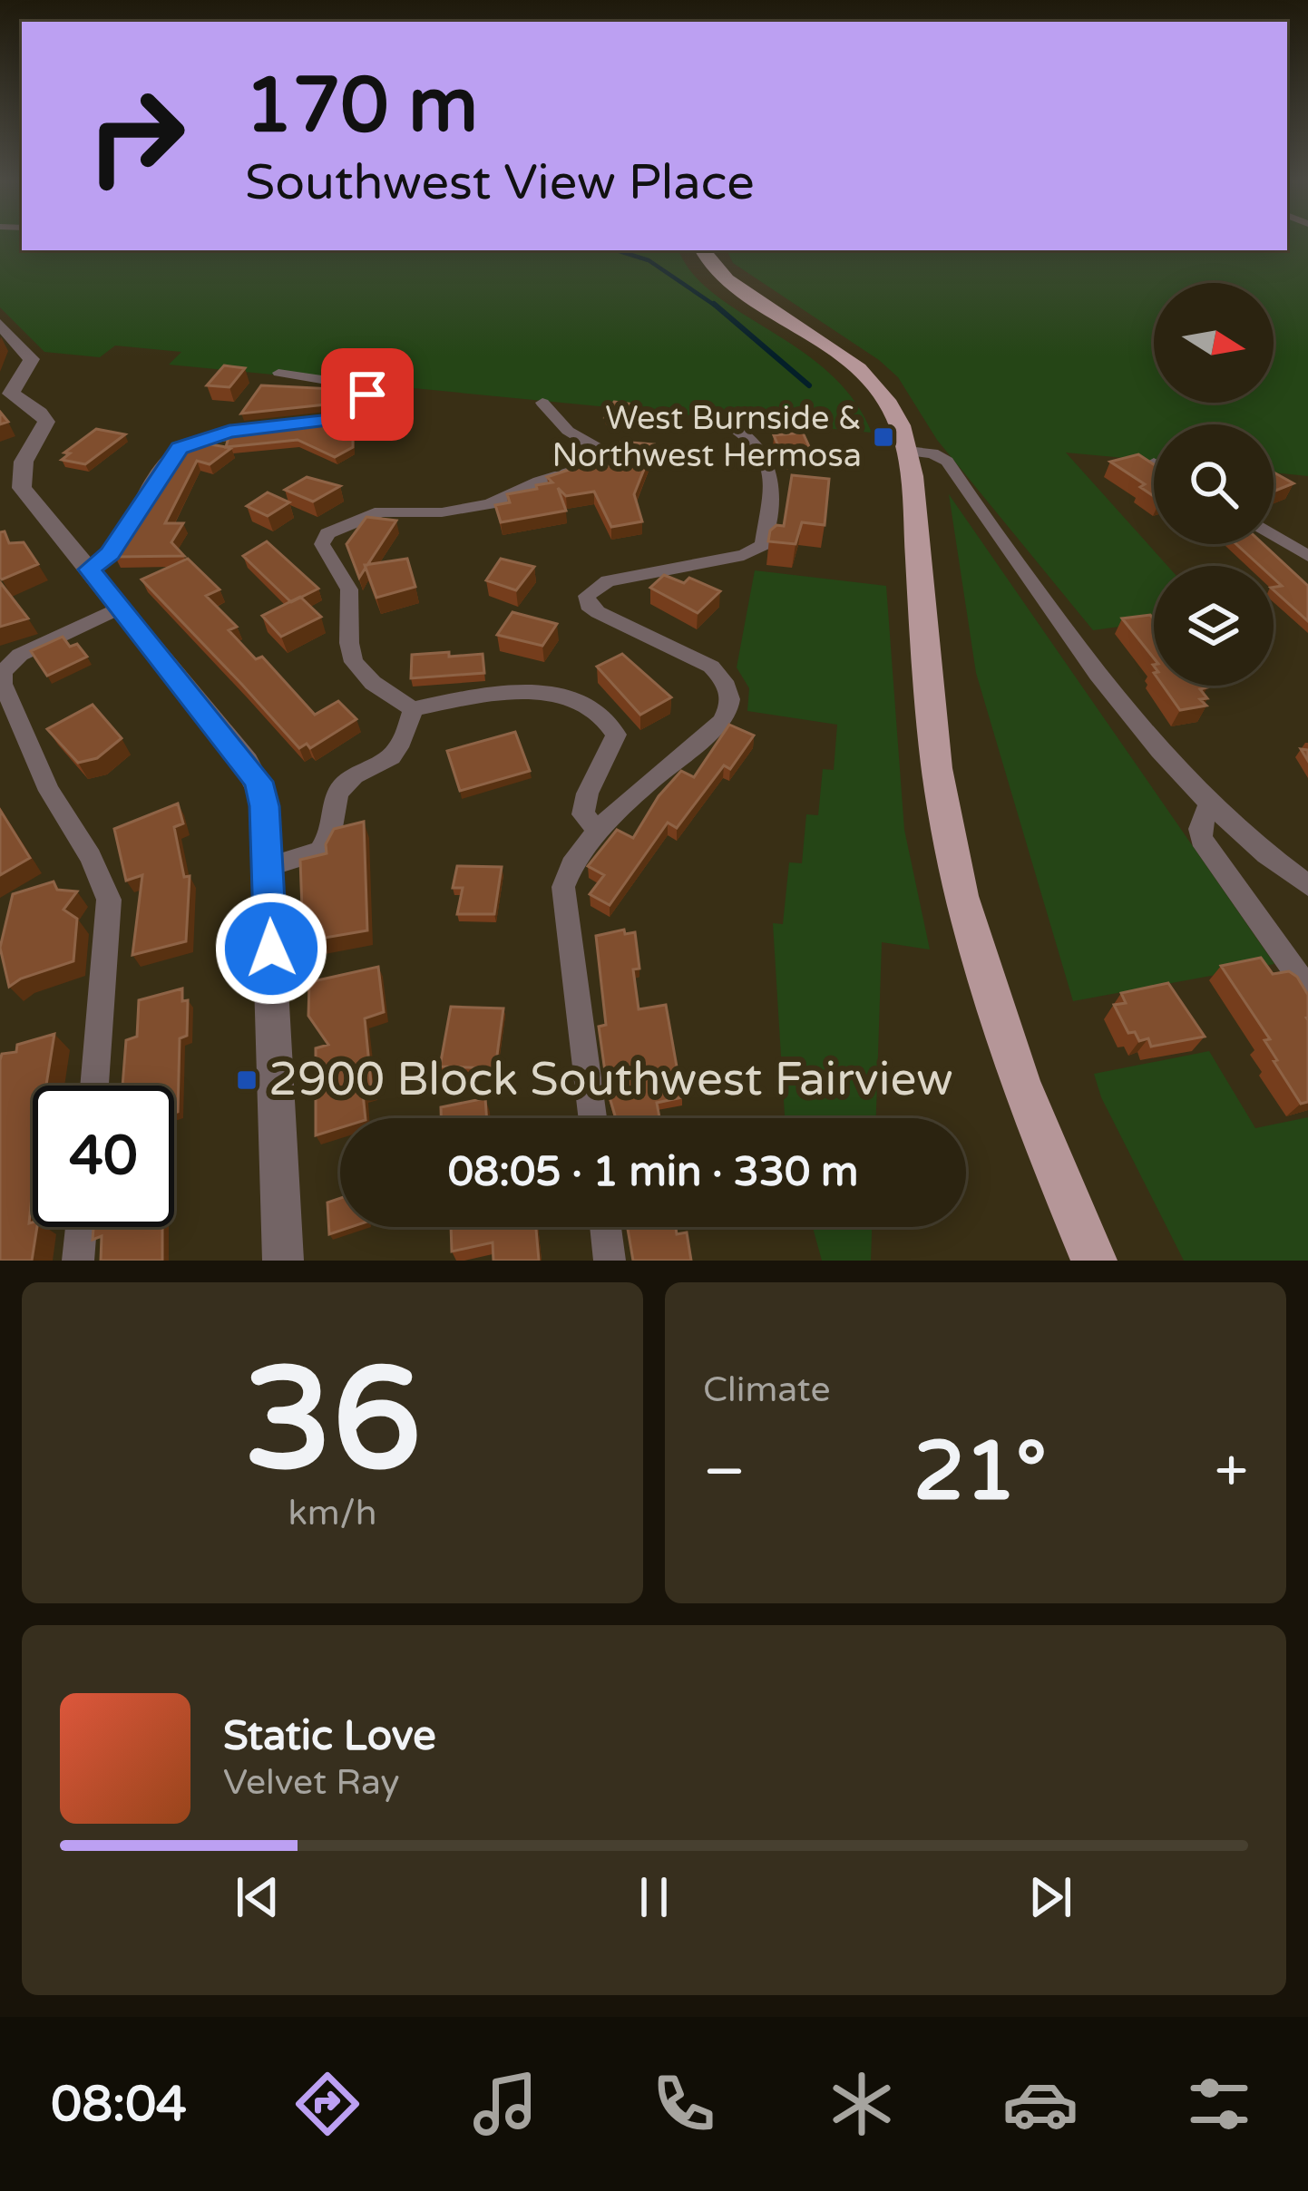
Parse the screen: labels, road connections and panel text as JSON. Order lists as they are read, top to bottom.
{
  "places": {
    "transit": ["West Burnside & Northwest Hermosa", "2900 Block Southwest Fairview"]
  },
  "north": "right",
  "page": {
    "turn": ["170 m", "Southwest View Place"],
    "limit": "40",
    "trip": "08:05 · 1 min · 330 m",
    "tile": [
      ["36", "km/h"],
      "Climate"
    ],
    "heat": ["−", "21°", "+"],
    "song": ["Static Love", "Velvet Ray"],
    "tabs": "08:04"
  }
}
